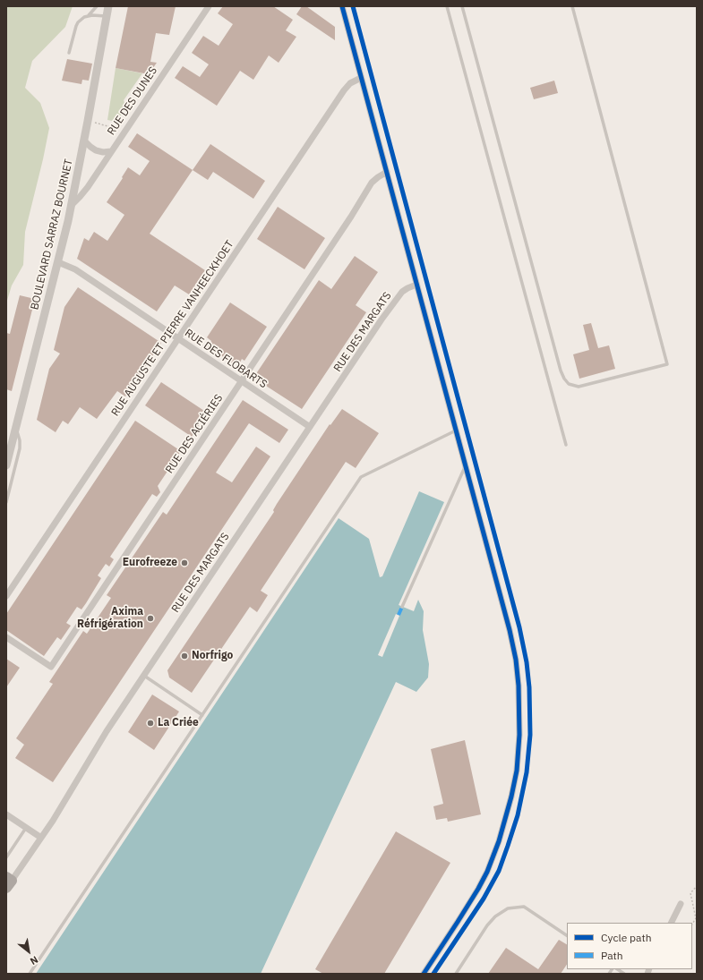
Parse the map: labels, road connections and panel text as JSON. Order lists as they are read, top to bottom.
{
  "streets": {
    "street": [
      "RUE DES DUNES",
      "BOULEVARD SARRAZ BOURNET",
      "RUE AUGUSTE ET PIERRE VANHEECKHOET",
      "RUE DES MARGATS",
      "RUE DES FLOBARTS",
      "RUE DES ACIÉRIES"
    ]
  },
  "crossings": [
    ["RUE DES DUNES", "BOULEVARD SARRAZ BOURNET"],
    ["BOULEVARD SARRAZ BOURNET", "RUE DES FLOBARTS"],
    ["RUE AUGUSTE ET PIERRE VANHEECKHOET", "RUE DES FLOBARTS"],
    ["RUE DES MARGATS", "RUE DES FLOBARTS"],
    ["RUE DES FLOBARTS", "RUE DES ACIÉRIES"]
  ],
  "places": [
    "Eurofreeze",
    "Axima Réfrigération",
    "Norfrigo",
    "La Criée"
  ],
  "legend": ["Cycle path", "Path"],
  "north": "bottom right"
}
